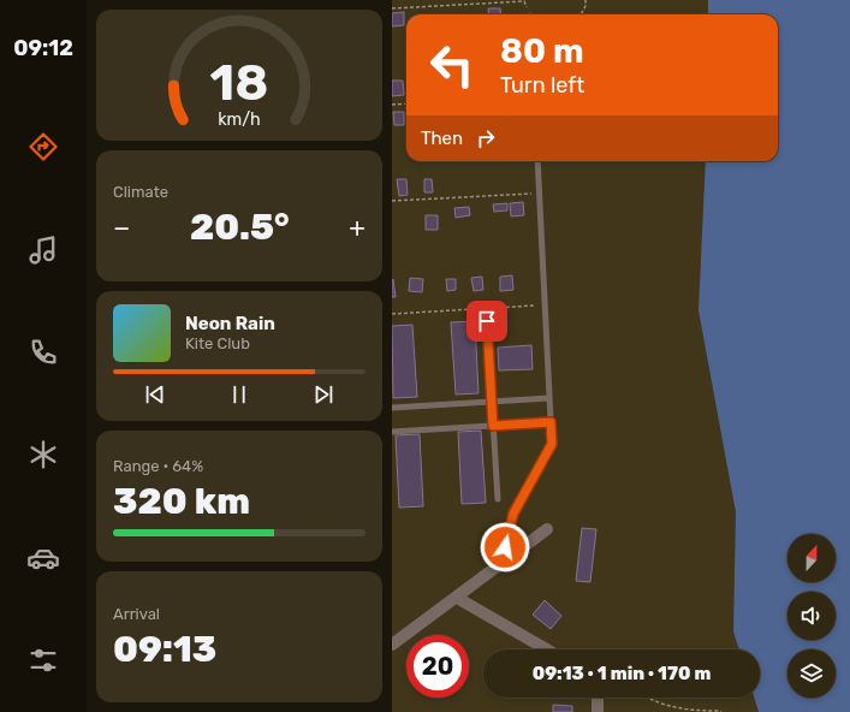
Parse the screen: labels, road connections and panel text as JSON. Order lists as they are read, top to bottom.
{
  "north": "top",
  "page": {
    "tabs": "09:12",
    "turn": ["80 m", "Turn left"],
    "then": "Then",
    "tile": [
      "Climate",
      ["Range · 64%", "320 km"],
      ["Arrival", "09:13"]
    ],
    "heat": ["−", "20.5°", "+"],
    "song": ["Neon Rain", "Kite Club"],
    "limit": "20",
    "trip": "09:13 · 1 min · 170 m",
    "gauge": ["18", "km/h"]
  }
}
